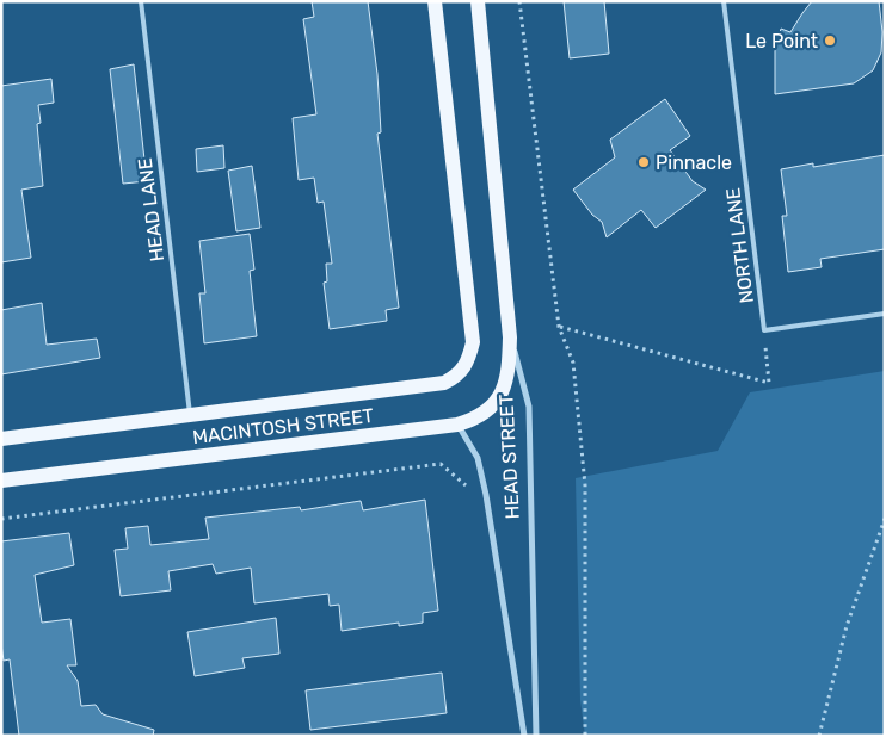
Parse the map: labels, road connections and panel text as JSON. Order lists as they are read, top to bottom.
{
  "streets": {
    "main road": ["MACINTOSH STREET", "HEAD STREET"],
    "lane": ["HEAD LANE", "NORTH LANE"]
  },
  "crossings": [
    ["HEAD LANE", "MACINTOSH STREET"],
    ["MACINTOSH STREET", "HEAD STREET"]
  ],
  "places": ["Le Point", "Pinnacle"]
}
